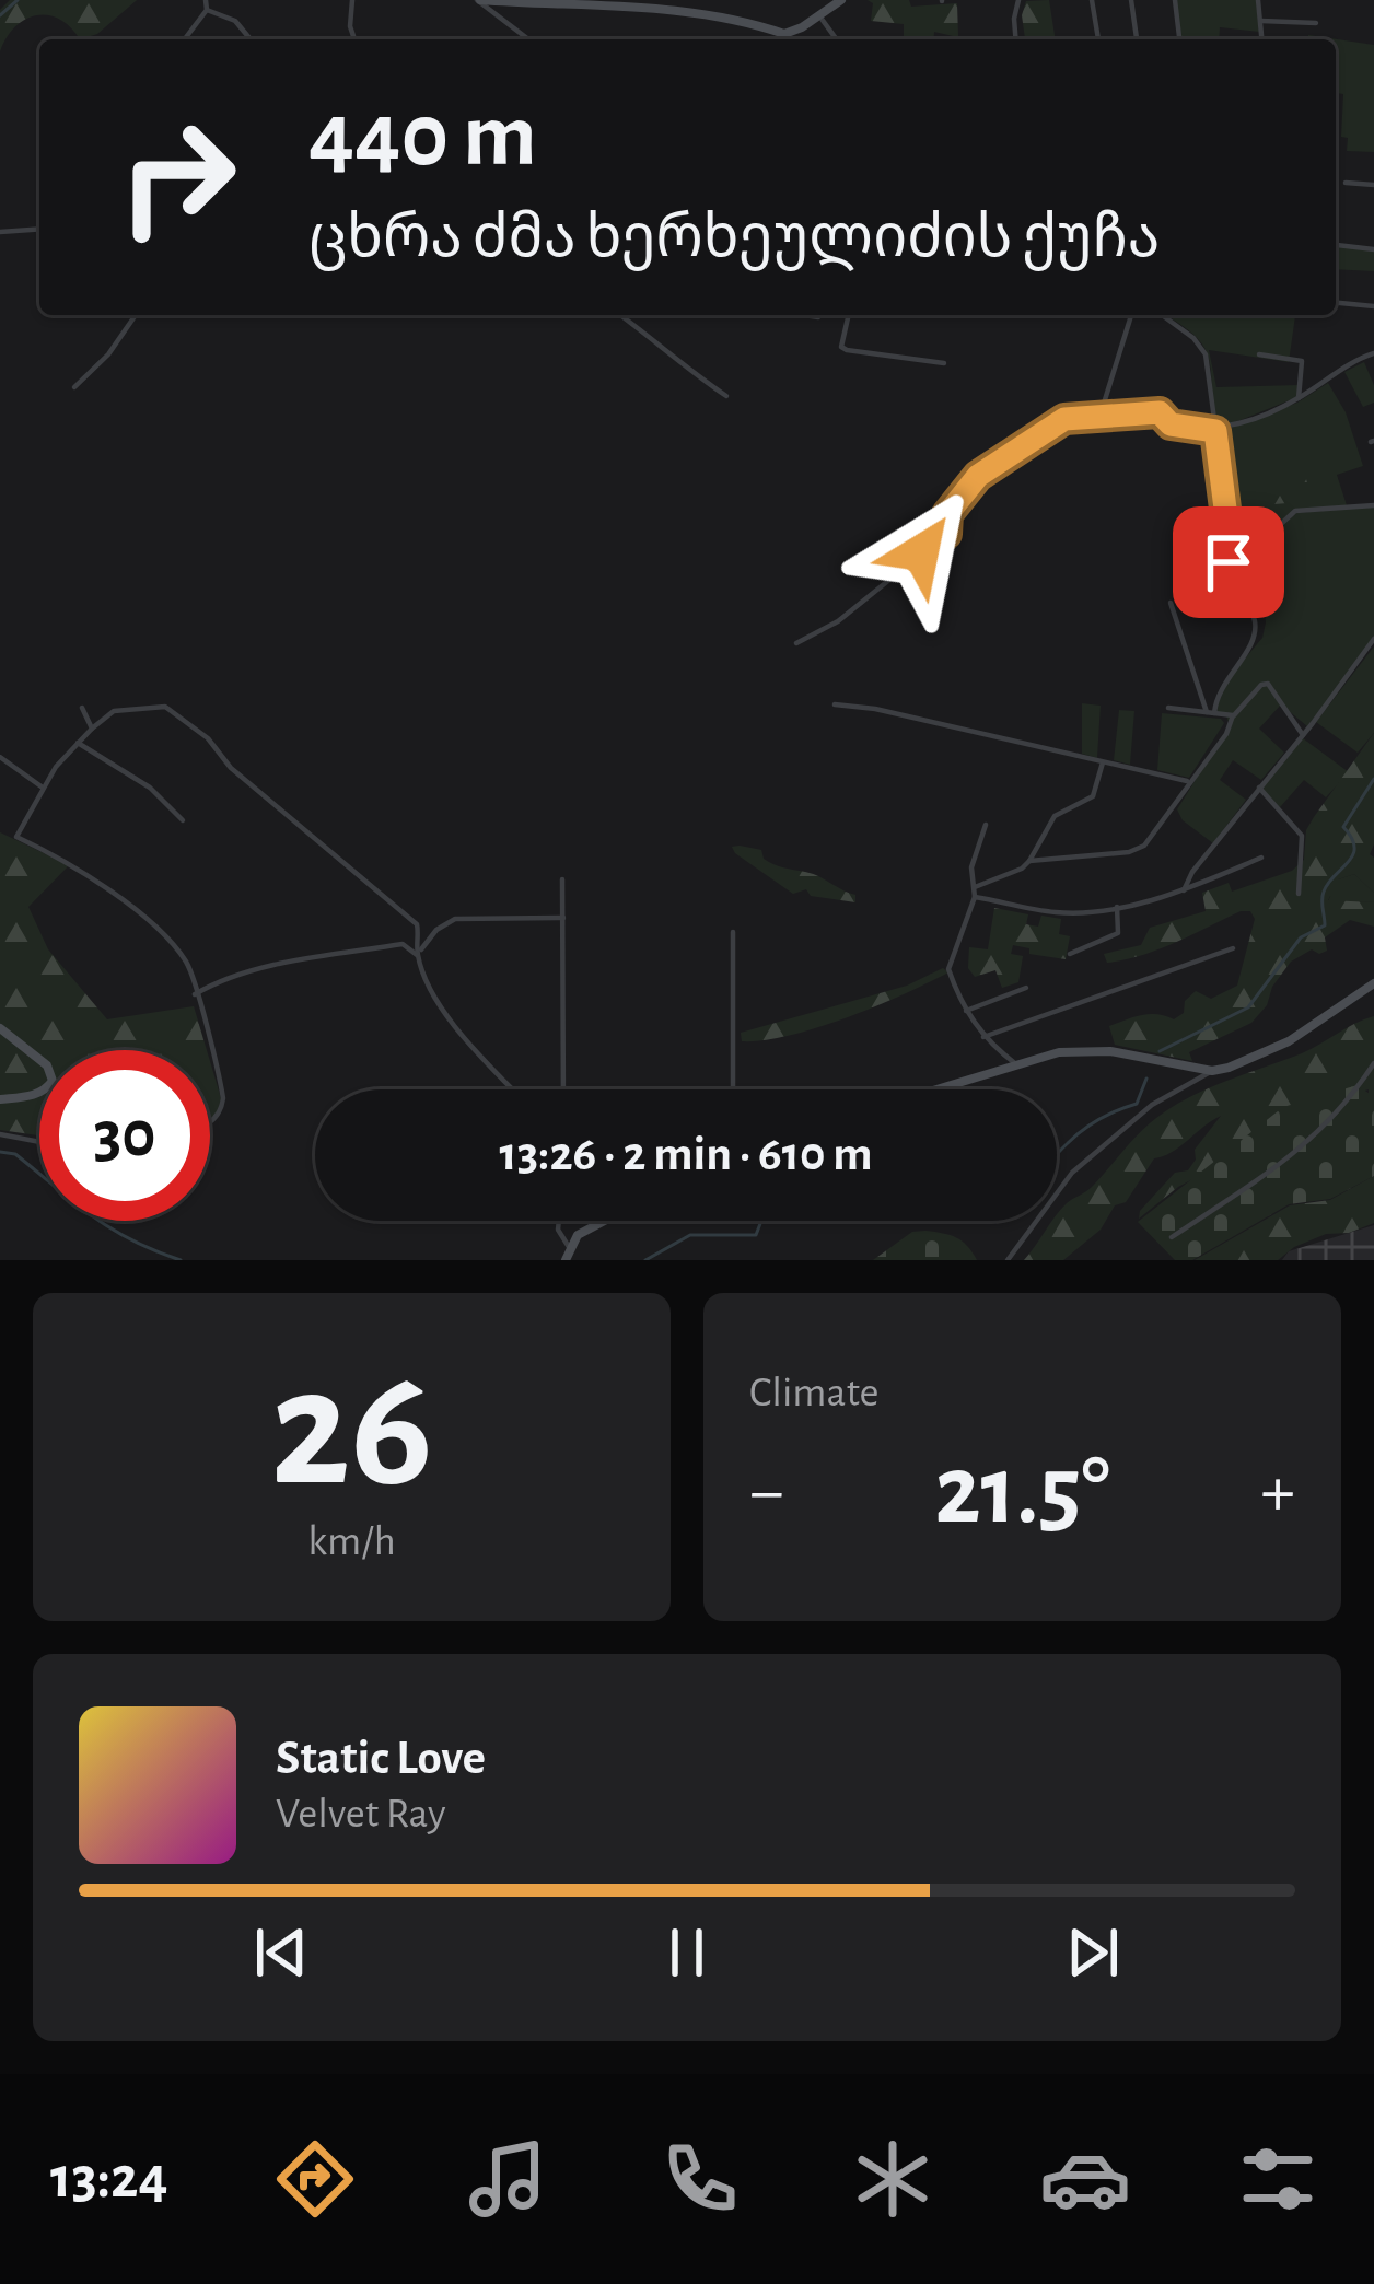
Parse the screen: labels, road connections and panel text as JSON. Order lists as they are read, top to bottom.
{
  "page": {
    "turn": ["440 m", "ცხრა ძმა ხერხეულიძის ქუჩა"],
    "limit": "30",
    "trip": "13:26 · 2 min · 610 m",
    "tile": [
      ["26", "km/h"],
      "Climate"
    ],
    "heat": ["−", "21.5°", "+"],
    "song": ["Static Love", "Velvet Ray"],
    "tabs": "13:24"
  }
}
